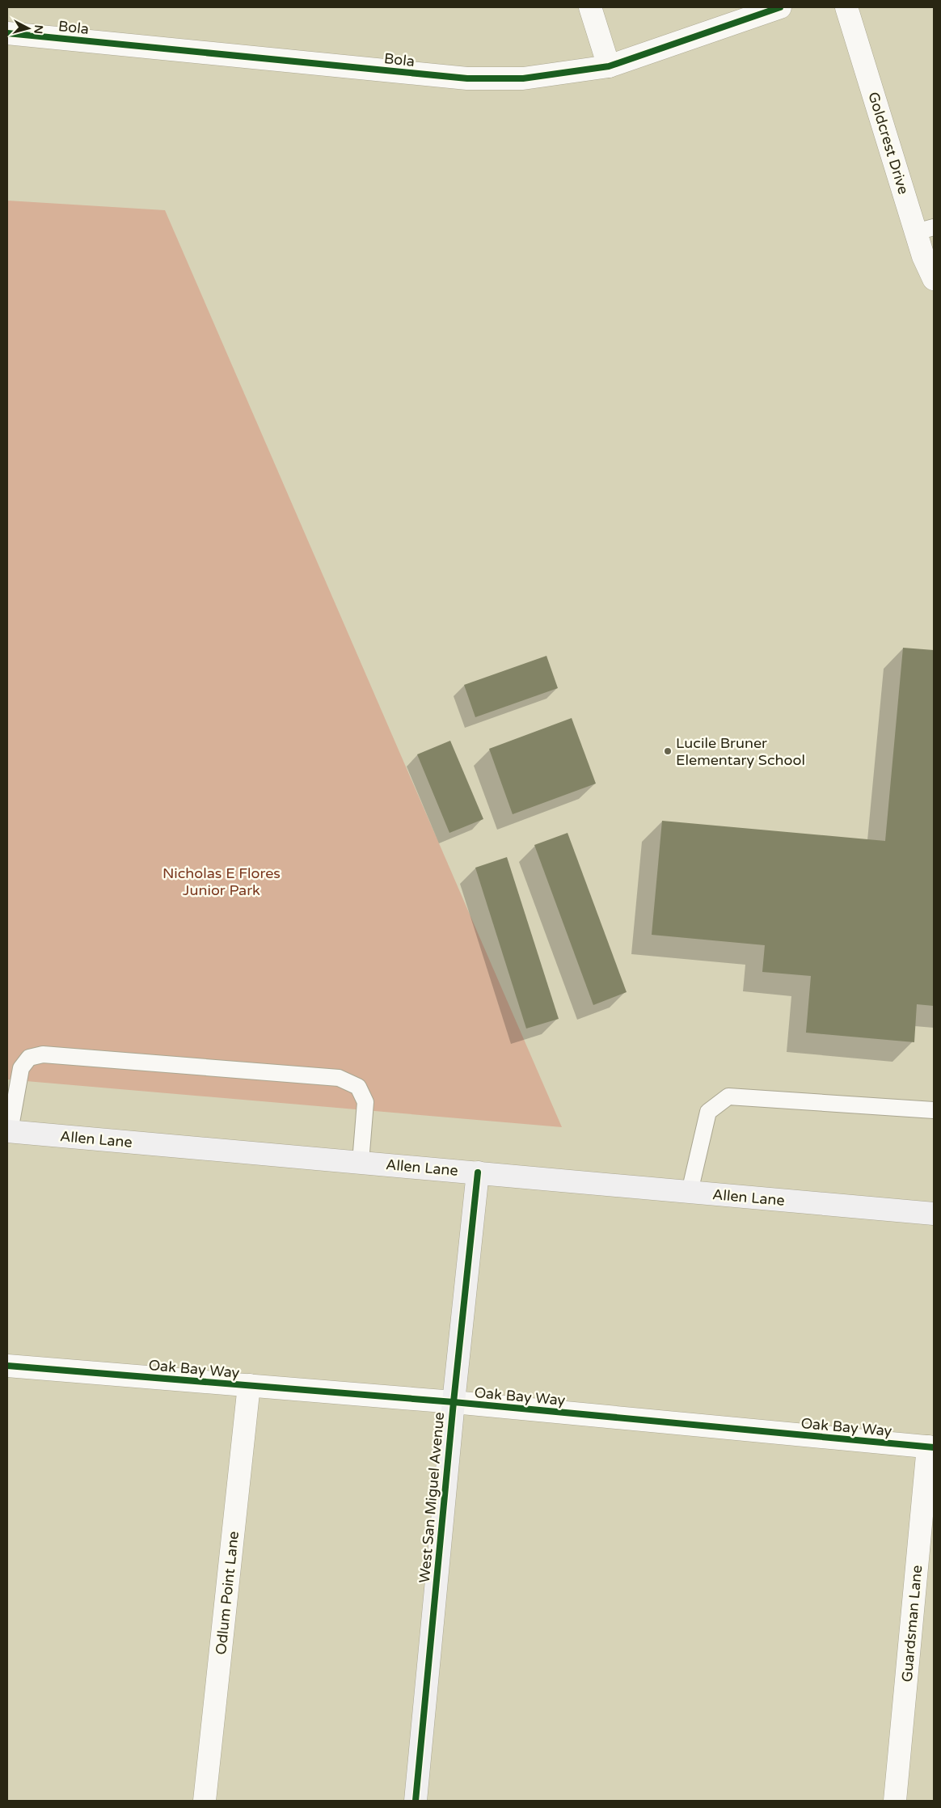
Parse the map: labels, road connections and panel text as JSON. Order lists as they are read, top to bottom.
{
  "streets": {
    "main road": ["Allen Lane", "West San Miguel Avenue"],
    "street": [
      "Bola",
      "Goldcrest Drive",
      "Oak Bay Way",
      "Odlum Point Lane",
      "Guardsman Lane"
    ]
  },
  "crossings": [
    ["Allen Lane", "West San Miguel Avenue"],
    ["Oak Bay Way", "West San Miguel Avenue"],
    ["Oak Bay Way", "Odlum Point Lane"],
    ["Oak Bay Way", "Guardsman Lane"]
  ],
  "parks": ["Nicholas E Flores Junior Park"],
  "places": ["Lucile Bruner Elementary School"],
  "north": "right"
}
